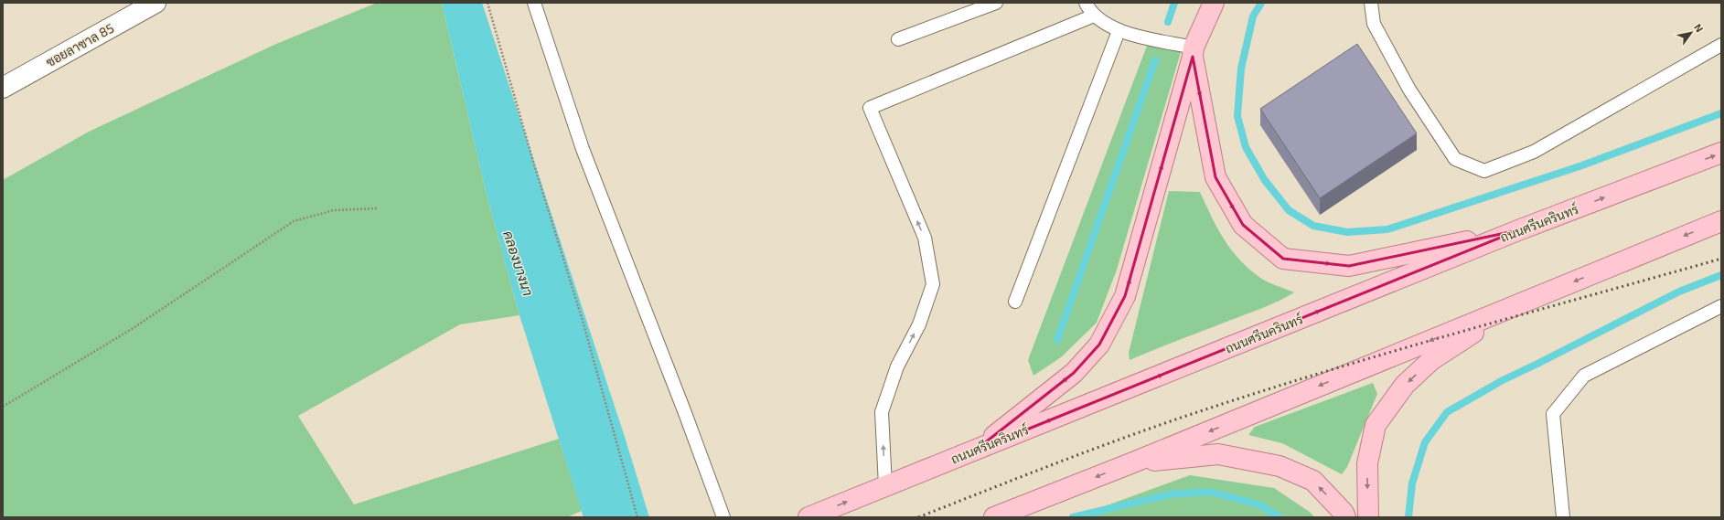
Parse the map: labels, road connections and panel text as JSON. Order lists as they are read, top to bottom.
{
  "streets": {
    "main road": ["ถนนศรีนครินทร์"],
    "street": ["ซอยลาซาล 85"]
  },
  "water": ["คลองบางนา"],
  "north": "top right"
}
